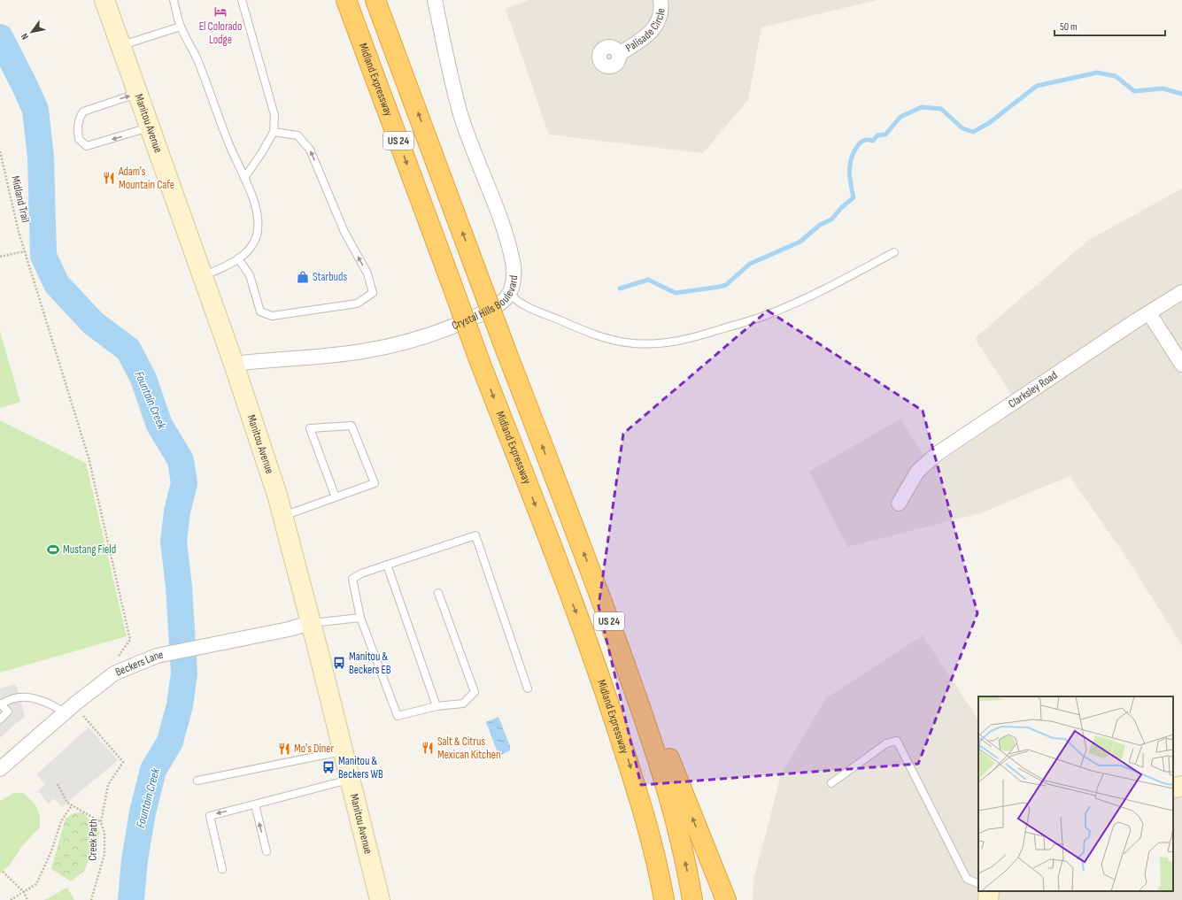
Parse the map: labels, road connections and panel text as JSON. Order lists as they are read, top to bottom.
{
  "streets": {
    "highway": ["Midland Expressway", "US 24"],
    "main road": ["Manitou Avenue"],
    "street": [
      "Palisade Circle",
      "Crystal Hills Boulevard",
      "Clarksley Road",
      "Beckers Lane"
    ],
    "path": ["Midland Trail", "Creek Path"]
  },
  "crossings": [
    ["Manitou Avenue", "Crystal Hills Boulevard"],
    ["Manitou Avenue", "Beckers Lane"]
  ],
  "water": ["Fountain Creek"],
  "places": {
    "hotel": ["El Colorado Lodge"],
    "restaurant": ["Adam's Mountain Cafe", "Salt & Citrus Mexican Kitchen", "Mo's Diner"],
    "shop": ["Starbuds"],
    "sports": ["Mustang Field"],
    "bus stop": ["Manitou & Beckers EB", "Manitou & Beckers WB"]
  },
  "scale_bar": "50 m",
  "north": "bottom left"
}
